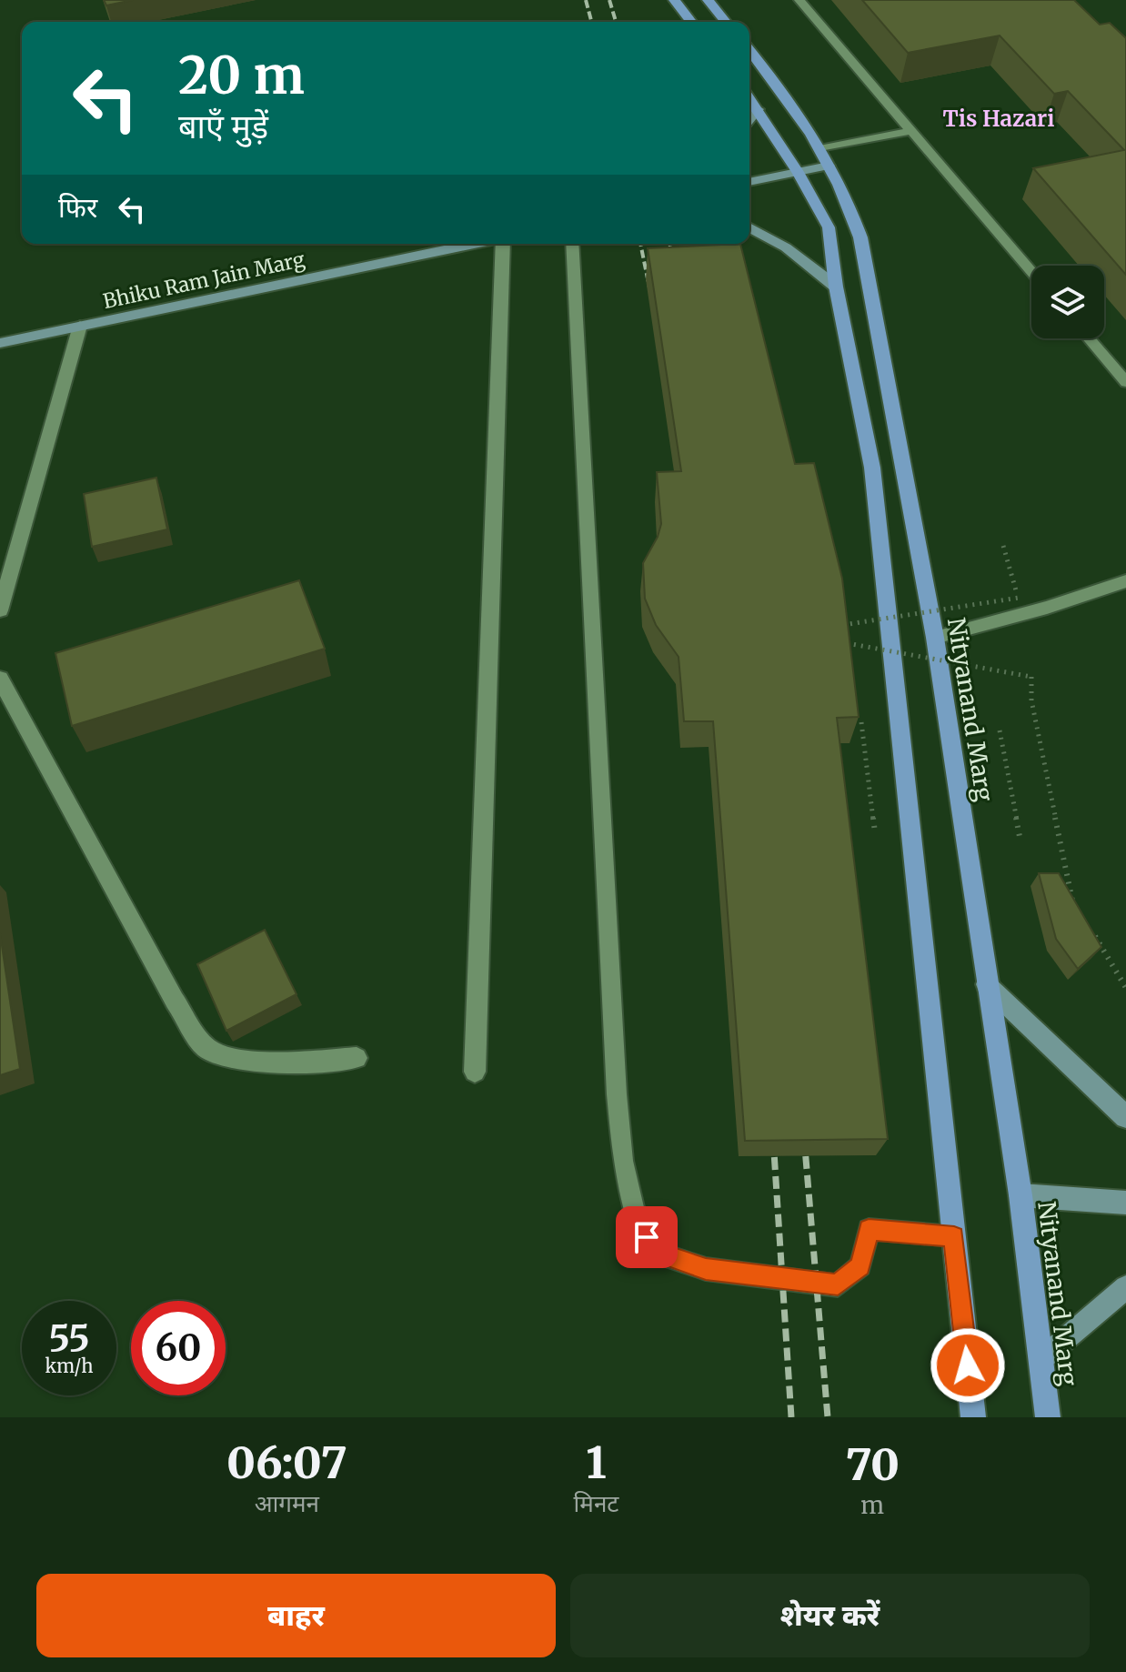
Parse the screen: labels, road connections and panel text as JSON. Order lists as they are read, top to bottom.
{
  "streets": {
    "main road": ["Nityanand Marg"],
    "street": ["Bhiku Ram Jain Marg"]
  },
  "districts": ["Tis Hazari"],
  "page": {
    "turn": ["20 m", "बाएँ मुड़ें"],
    "then": "फिर",
    "speed": "55 km/h",
    "limit": "60",
    "eta": [
      "06:07",
      "आगमन",
      "1",
      "मिनट",
      "70",
      "m"
    ],
    "buttons": ["बाहर", "शेयर करें"]
  }
}
